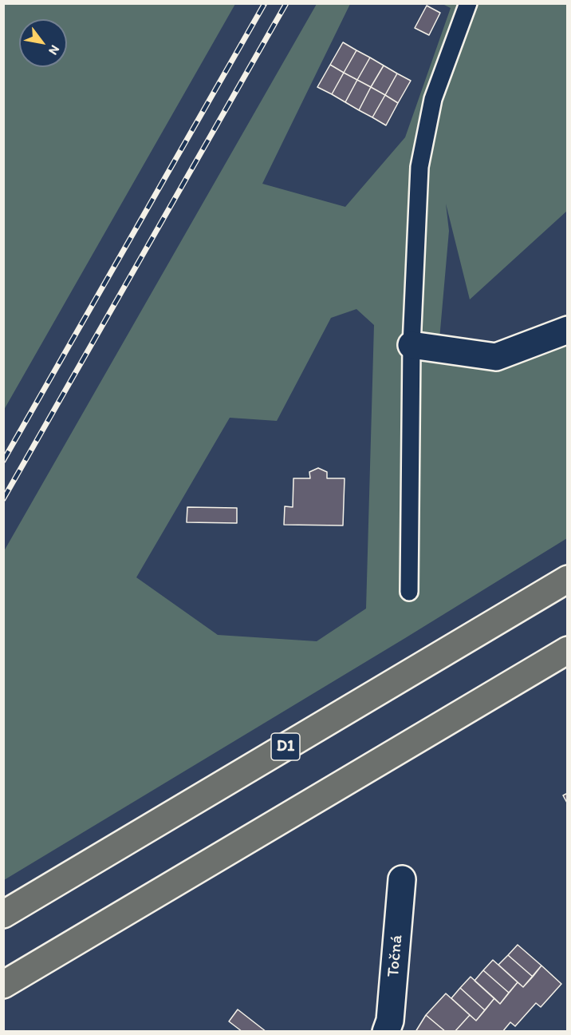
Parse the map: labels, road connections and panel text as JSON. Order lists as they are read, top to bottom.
{
  "streets": {
    "highway": ["D1"],
    "street": ["Točná"]
  },
  "north": "bottom right"
}
